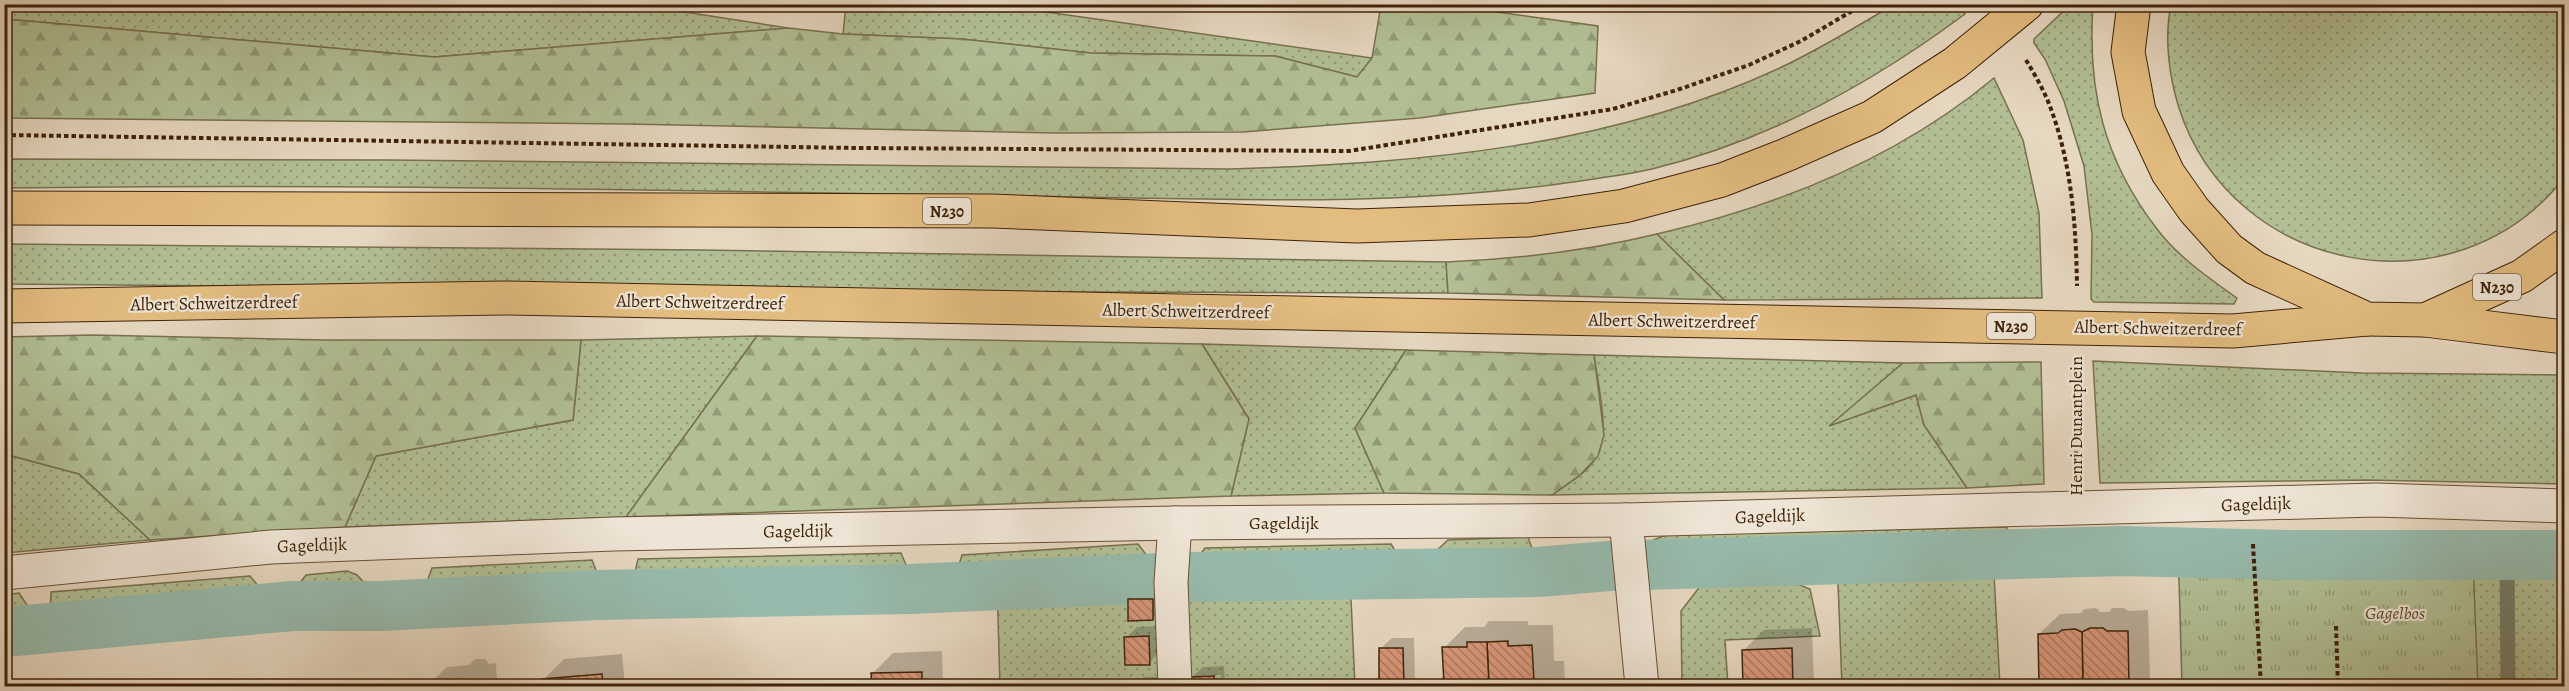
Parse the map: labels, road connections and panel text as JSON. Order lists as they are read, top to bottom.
{
  "streets": {
    "highway": ["N230", "Albert Schweitzerdreef"],
    "street": ["Gageldijk"],
    "path": ["Henri Dunantplein"]
  },
  "crossings": [
    ["N230", "Albert Schweitzerdreef"],
    ["N230", "Henri Dunantplein"],
    ["Albert Schweitzerdreef", "Henri Dunantplein"],
    ["Henri Dunantplein", "Gageldijk"]
  ],
  "parks": ["Gagelbos"]
}
